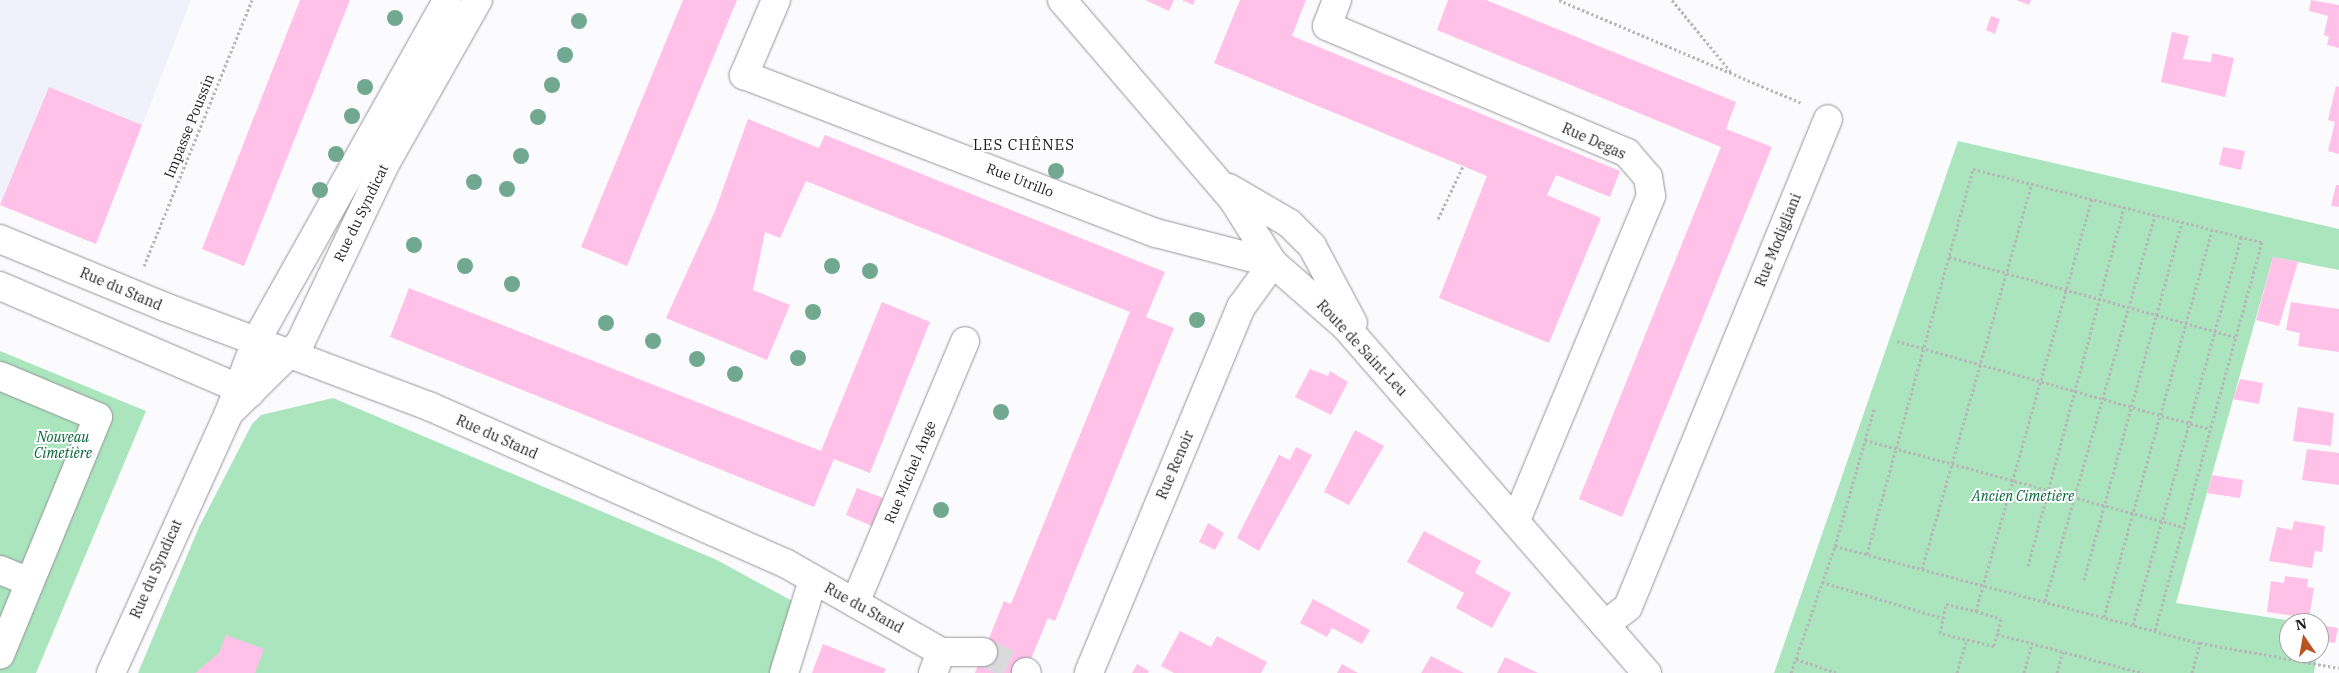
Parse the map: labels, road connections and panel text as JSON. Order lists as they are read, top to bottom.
{
  "streets": {
    "street": [
      "Rue Degas",
      "Rue Utrillo",
      "Rue du Syndicat",
      "Rue Modigliani",
      "Rue du Stand",
      "Route de Saint-Leu",
      "Rue Renoir",
      "Rue Michel Ange"
    ],
    "path": ["Impasse Poussin"]
  },
  "crossings": [
    ["Rue Degas", "Route de Saint-Leu"],
    ["Rue Utrillo", "Route de Saint-Leu"],
    ["Rue Utrillo", "Rue Renoir"],
    ["Rue du Syndicat", "Rue du Stand"],
    ["Rue Modigliani", "Route de Saint-Leu"],
    ["Rue du Stand", "Rue Michel Ange"],
    ["Route de Saint-Leu", "Rue Renoir"]
  ],
  "districts": ["LES CHÊNES"],
  "parks": ["Nouveau Cimetière", "Ancien Cimetière"],
  "north": "top"
}
